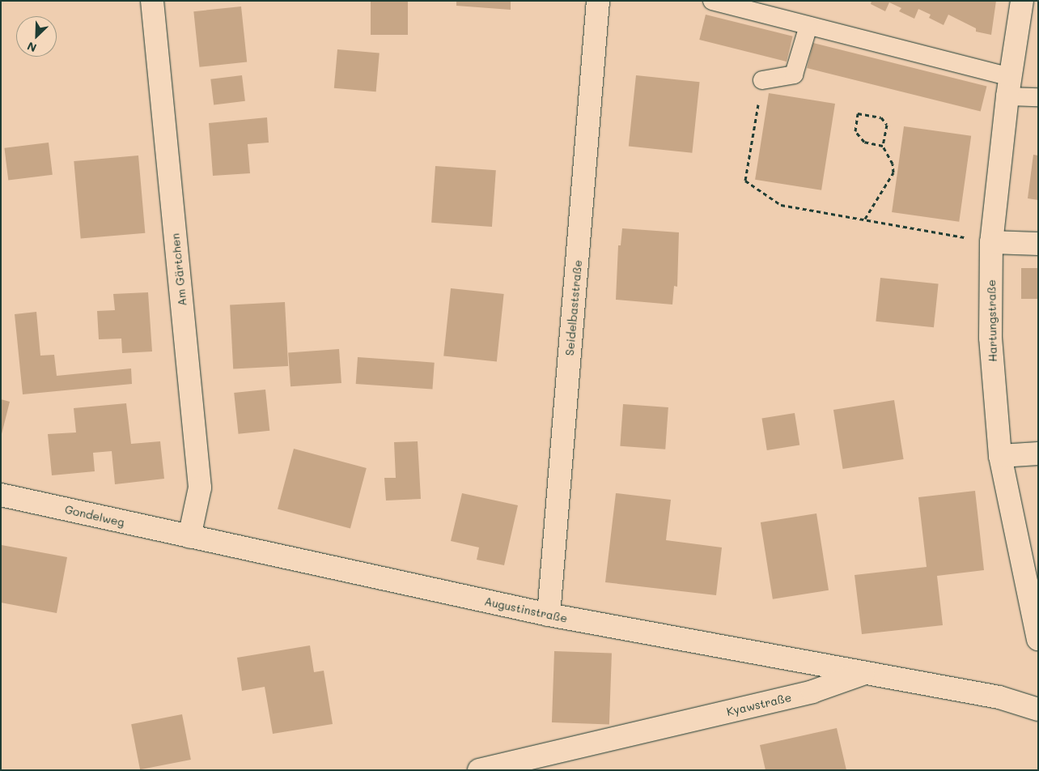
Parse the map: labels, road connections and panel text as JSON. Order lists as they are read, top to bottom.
{
  "streets": {
    "street": [
      "Am Gärtchen",
      "Seidelbaststraße",
      "Hartungstraße",
      "Gondelweg",
      "Augustinstraße",
      "Kyawstraße"
    ]
  },
  "crossings": [
    ["Am Gärtchen", "Gondelweg"],
    ["Am Gärtchen", "Augustinstraße"],
    ["Seidelbaststraße", "Augustinstraße"],
    ["Gondelweg", "Augustinstraße"],
    ["Augustinstraße", "Kyawstraße"]
  ],
  "north": "bottom left"
}
